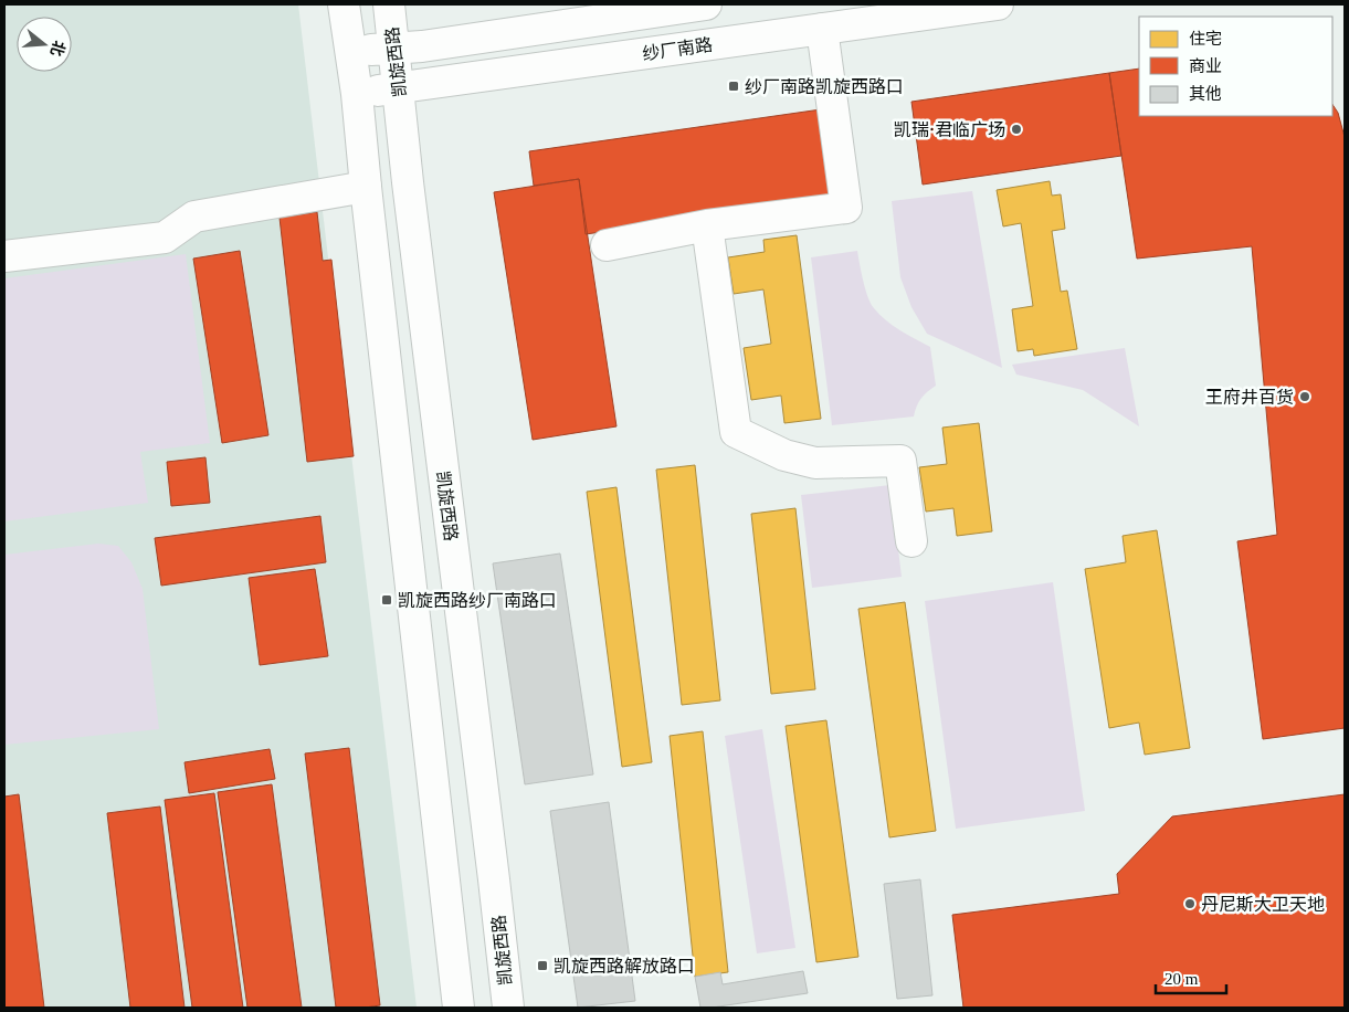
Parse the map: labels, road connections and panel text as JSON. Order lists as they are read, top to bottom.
{
  "streets": {
    "main road": ["纱厂南路", "凯旋西路"]
  },
  "crossings": [
    ["纱厂南路", "凯旋西路"]
  ],
  "places": {
    "transit": ["纱厂南路凯旋西路口", "凯旋西路纱厂南路口", "凯旋西路解放路口"],
    "other": ["凯瑞·君临广场", "王府井百货", "丹尼斯大卫天地"]
  },
  "legend": ["住宅", "商业", "其他"],
  "scale_bar": "20 m",
  "north": "right"
}
